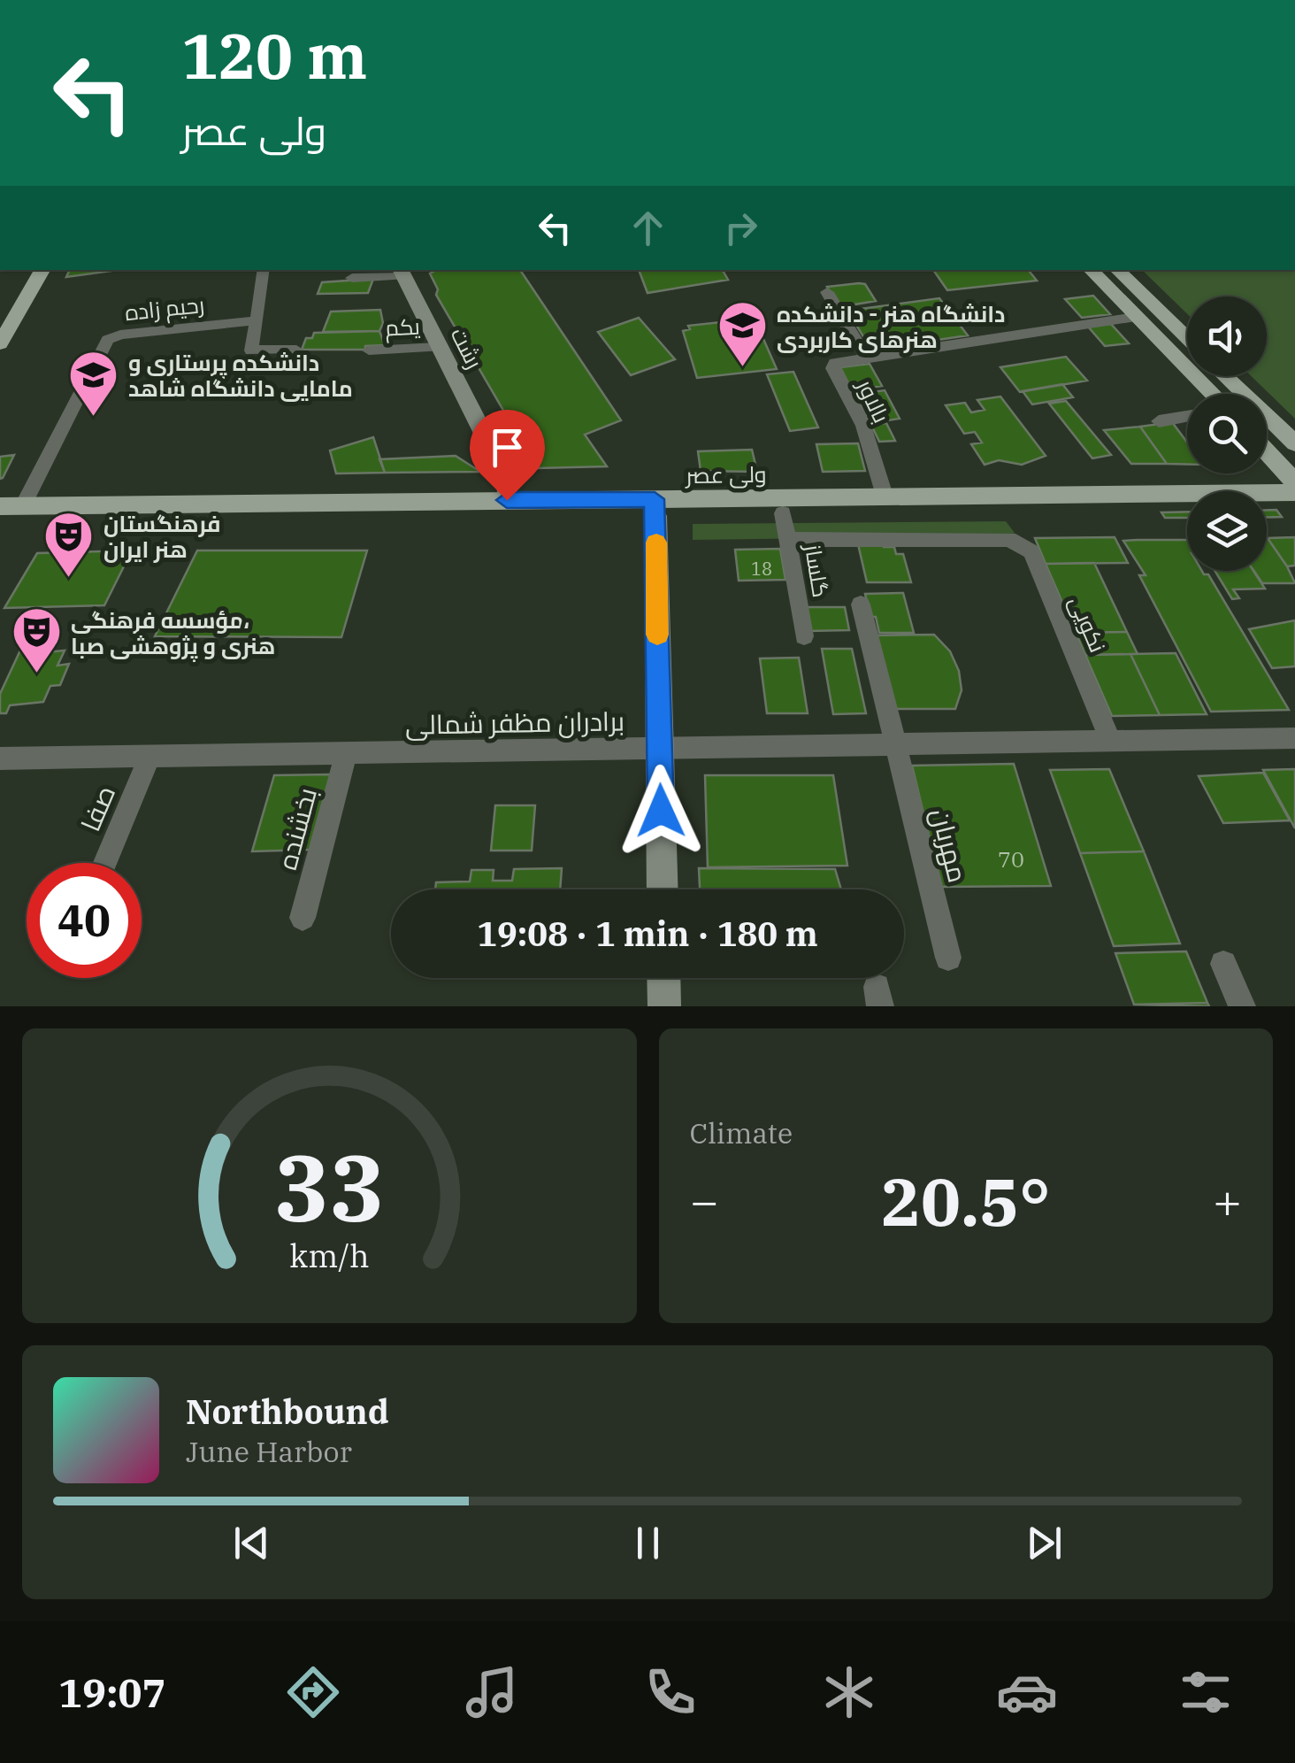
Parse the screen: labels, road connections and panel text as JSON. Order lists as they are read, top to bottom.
{
  "streets": {
    "main road": ["ولی عصر"],
    "street": [
      "رحیم زاده",
      "یکم",
      "رشت",
      "بالاور",
      "گلساز",
      "نکویی",
      "برادران مظفر شمالی",
      "صفا",
      "بخشنده",
      "مهربان"
    ]
  },
  "crossings": [
    ["رحیم زاده", "ولی عصر"],
    ["یکم", "رشت"],
    ["رشت", "ولی عصر"],
    ["بالاور", "ولی عصر"],
    ["گلساز", "نکویی"],
    ["نکویی", "برادران مظفر شمالی"],
    ["برادران مظفر شمالی", "صفا"],
    ["برادران مظفر شمالی", "بخشنده"],
    ["برادران مظفر شمالی", "مهربان"]
  ],
  "places": {
    "school or university": ["دانشگاه هنر - دانشکده هنرهای کاربردی", "دانشکده پرستاری و مامایی دانشگاه شاهد"],
    "theatre": ["فرهنگستان هنر ایران", "مؤسسه فرهنگی، هنری و پژوهشی صبا"]
  },
  "house_numbers": ["18", "70"],
  "page": {
    "turn": ["120 m", "ولی عصر"],
    "limit": "40",
    "trip": "19:08 · 1 min · 180 m",
    "tile": "Climate",
    "heat": ["−", "20.5°", "+"],
    "song": ["Northbound", "June Harbor"],
    "tabs": "19:07",
    "gauge": ["33", "km/h"]
  }
}
